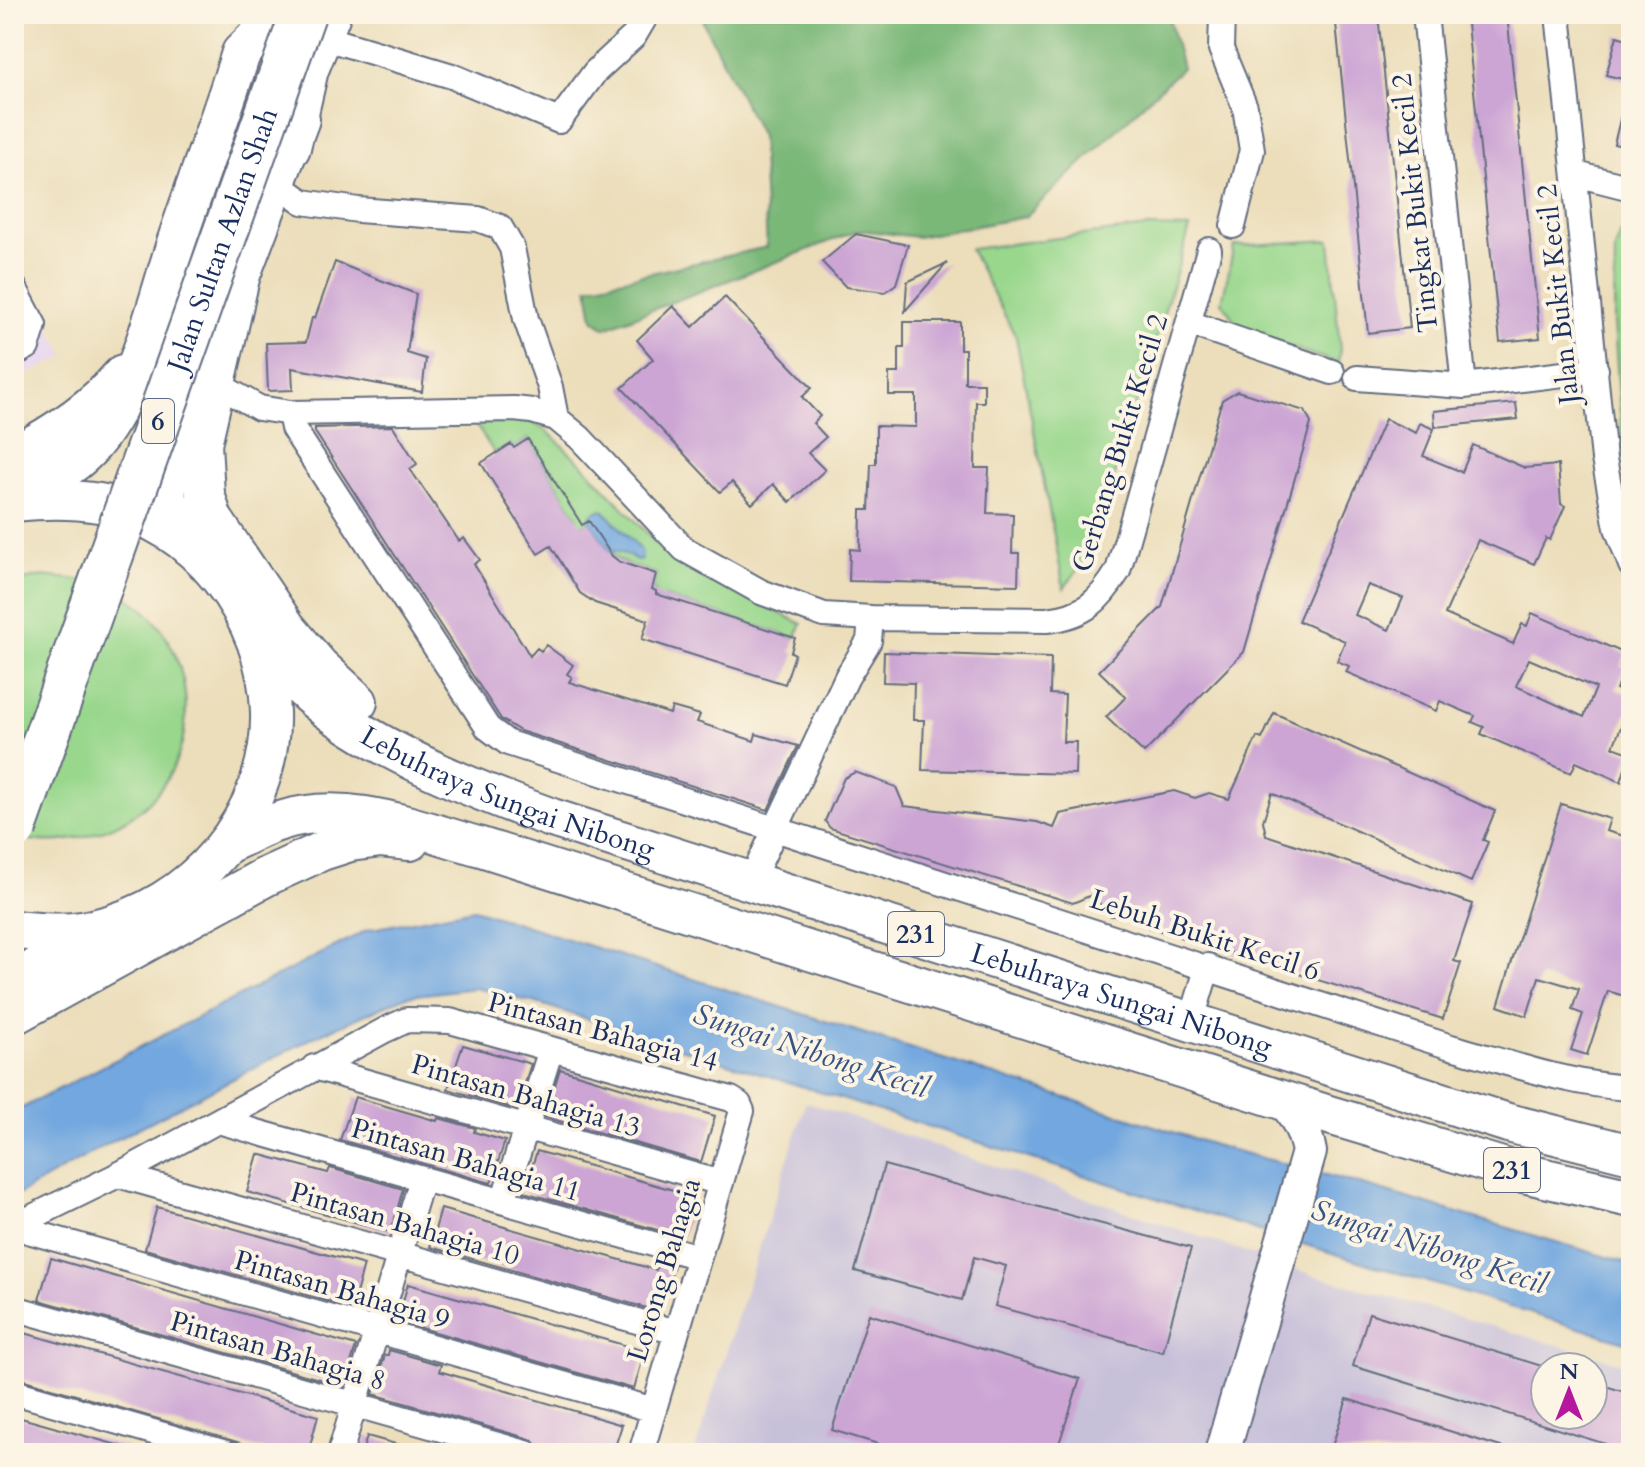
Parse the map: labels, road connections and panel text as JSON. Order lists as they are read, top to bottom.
{
  "streets": {
    "highway": ["Jalan Sultan Azlan Shah", "6"],
    "main road": ["Lebuhraya Sungai Nibong", "231"],
    "street": [
      "Tingkat Bukit Kecil 2",
      "Jalan Bukit Kecil 2",
      "Gerbang Bukit Kecil 2",
      "Lebuh Bukit Kecil 6",
      "Pintasan Bahagia 14",
      "Pintasan Bahagia 13",
      "Pintasan Bahagia 11",
      "Pintasan Bahagia 10",
      "Lorong Bahagia",
      "Pintasan Bahagia 9",
      "Pintasan Bahagia 8"
    ]
  },
  "crossings": [
    ["Jalan Sultan Azlan Shah", "6"],
    ["6", "Lebuhraya Sungai Nibong"],
    ["Gerbang Bukit Kecil 2", "Lebuh Bukit Kecil 6"],
    ["Pintasan Bahagia 14", "Pintasan Bahagia 13"],
    ["Pintasan Bahagia 14", "Pintasan Bahagia 11"],
    ["Pintasan Bahagia 14", "Pintasan Bahagia 10"],
    ["Pintasan Bahagia 14", "Lorong Bahagia"],
    ["Pintasan Bahagia 14", "Pintasan Bahagia 9"],
    ["Pintasan Bahagia 13", "Lorong Bahagia"],
    ["Pintasan Bahagia 11", "Lorong Bahagia"],
    ["Pintasan Bahagia 10", "Lorong Bahagia"],
    ["Lorong Bahagia", "Pintasan Bahagia 9"]
  ],
  "water": ["Sungai Nibong Kecil"],
  "north": "top"
}
